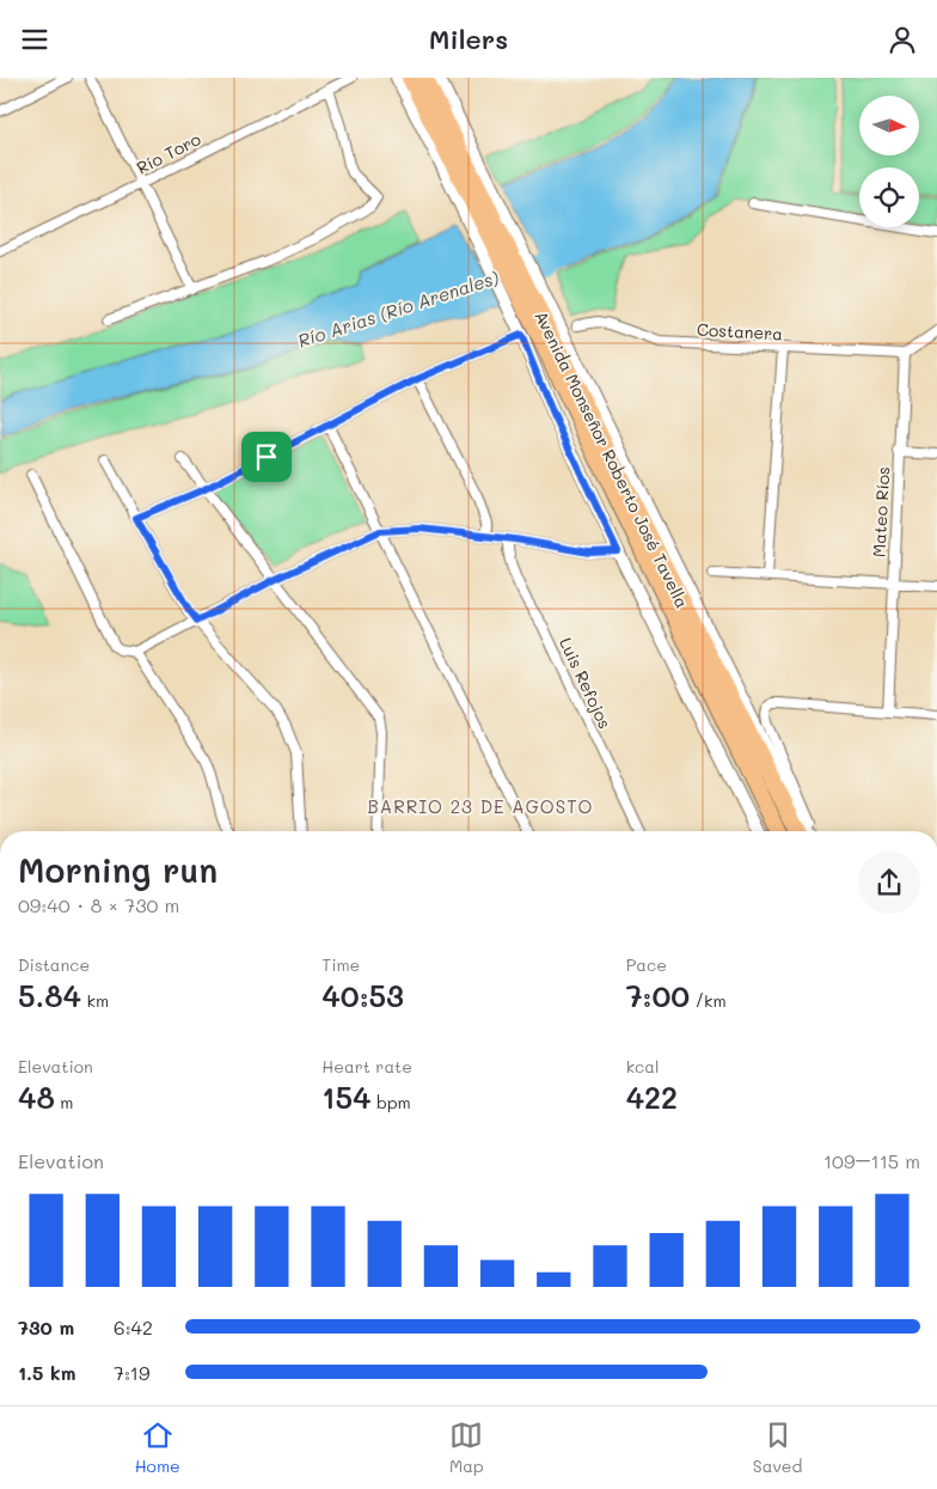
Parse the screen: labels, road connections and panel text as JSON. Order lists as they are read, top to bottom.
{
  "streets": {
    "highway": ["Avenida Monseñor Roberto José Tavella"],
    "street": [
      "Río Toro",
      "Costanera",
      "Mateo Ríos",
      "Luis Refojos"
    ]
  },
  "crossings": [
    ["Costanera", "Mateo Ríos"]
  ],
  "districts": ["BARRIO 23 DE AGOSTO"],
  "water": ["Río Arias (Río Arenales)"],
  "north": "right",
  "page": {
    "header": "Milers",
    "heading": ["Morning run", "09:40 · 8 × 730 m"],
    "stats": [
      ["Distance", "5.84 km"],
      ["Time", "40:53"],
      ["Pace", "7:00 /km"],
      ["Elevation", "48 m"],
      ["Heart rate", "154 bpm"],
      ["kcal", "422"]
    ],
    "chart": ["Elevation", "109–115 m"],
    "list": [
      {
        "name": "730 m",
        "note": "6:42"
      },
      {
        "name": "1.5 km",
        "note": "7:19"
      }
    ],
    "tabs": ["Home", "Map", "Saved"]
  }
}
